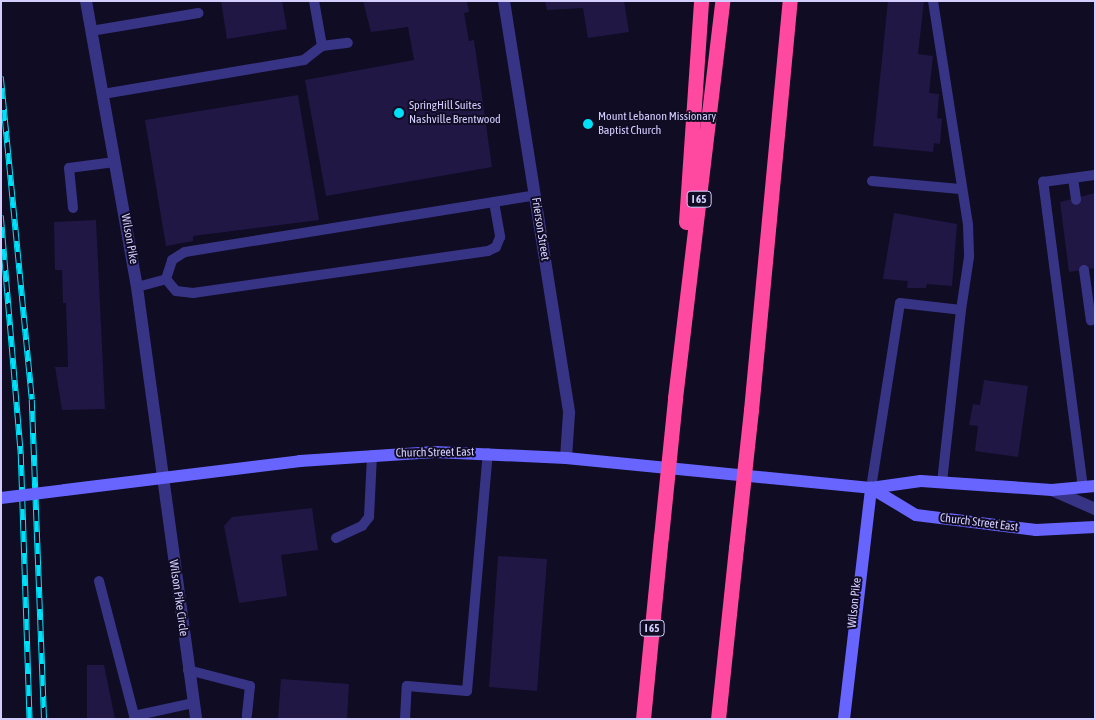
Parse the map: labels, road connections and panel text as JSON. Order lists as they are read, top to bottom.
{
  "streets": {
    "highway": ["I 65"],
    "main road": ["Wilson Pike", "Church Street East"],
    "street": ["Frierson Street", "Wilson Pike Circle"]
  },
  "crossings": [
    ["Frierson Street", "Church Street East"],
    ["Wilson Pike", "Church Street East"],
    ["Wilson Pike", "Wilson Pike Circle"],
    ["Church Street East", "Wilson Pike Circle"]
  ],
  "places": ["SpringHill Suites Nashville Brentwood", "Mount Lebanon Missionary Baptist Church"]
}
